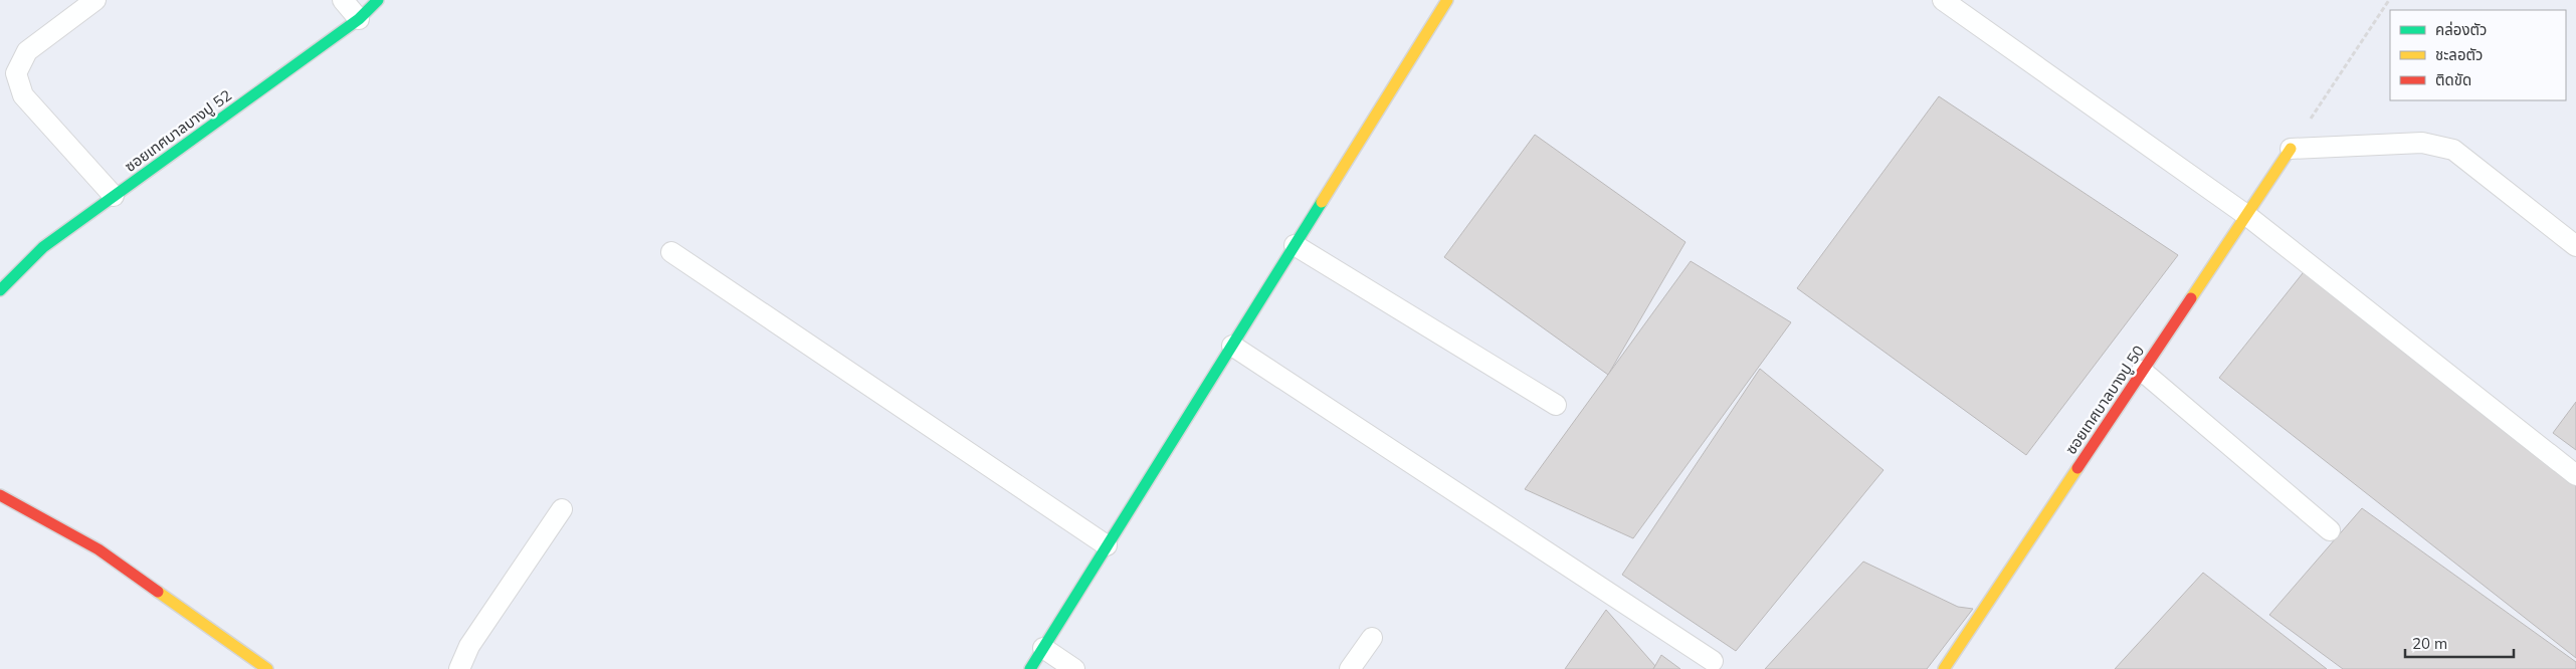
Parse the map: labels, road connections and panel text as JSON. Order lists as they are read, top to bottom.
{
  "streets": {
    "street": ["ซอยเทศบาลบางปู 52", "ซอยเทศบาลบางปู 50"]
  },
  "legend": ["คล่องตัว", "ชะลอตัว", "ติดขัด"],
  "scale_bar": "20 m"
}
